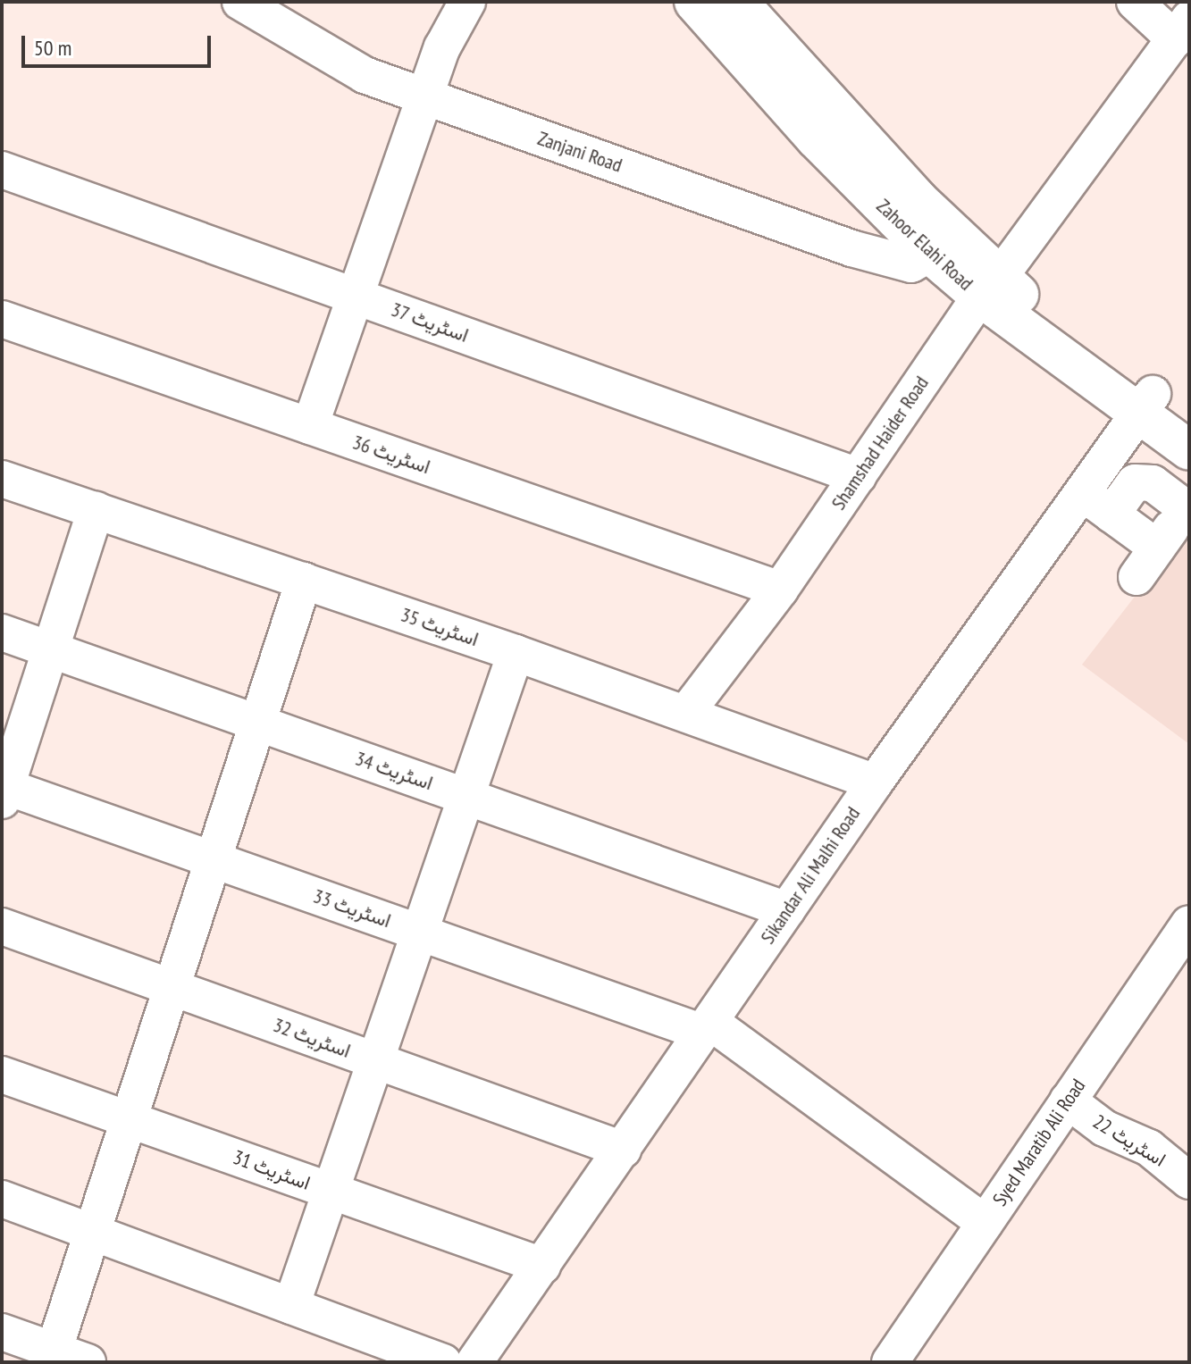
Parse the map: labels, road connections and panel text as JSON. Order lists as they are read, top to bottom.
{
  "streets": {
    "main road": ["Zahoor Elahi Road"],
    "street": [
      "Zanjani Road",
      "اسٹریٹ 37",
      "Shamshad Haider Road",
      "اسٹریٹ 36",
      "اسٹریٹ 35",
      "اسٹریٹ 34",
      "Sikandar Ali Malhi Road",
      "اسٹریٹ 33",
      "اسٹریٹ 32",
      "اسٹریٹ 22",
      "Syed Maratib Ali Road",
      "اسٹریٹ 31"
    ]
  },
  "crossings": [
    ["Zanjani Road", "Zahoor Elahi Road"],
    ["Zahoor Elahi Road", "Shamshad Haider Road"],
    ["Zahoor Elahi Road", "Sikandar Ali Malhi Road"],
    ["اسٹریٹ 37", "Shamshad Haider Road"],
    ["Shamshad Haider Road", "اسٹریٹ 36"],
    ["Shamshad Haider Road", "اسٹریٹ 35"],
    ["اسٹریٹ 35", "Sikandar Ali Malhi Road"],
    ["اسٹریٹ 34", "Sikandar Ali Malhi Road"],
    ["Sikandar Ali Malhi Road", "اسٹریٹ 33"],
    ["Sikandar Ali Malhi Road", "اسٹریٹ 32"],
    ["Sikandar Ali Malhi Road", "اسٹریٹ 31"],
    ["اسٹریٹ 33", "Syed Maratib Ali Road"],
    ["اسٹریٹ 22", "Syed Maratib Ali Road"]
  ],
  "scale_bar": "50 m"
}
